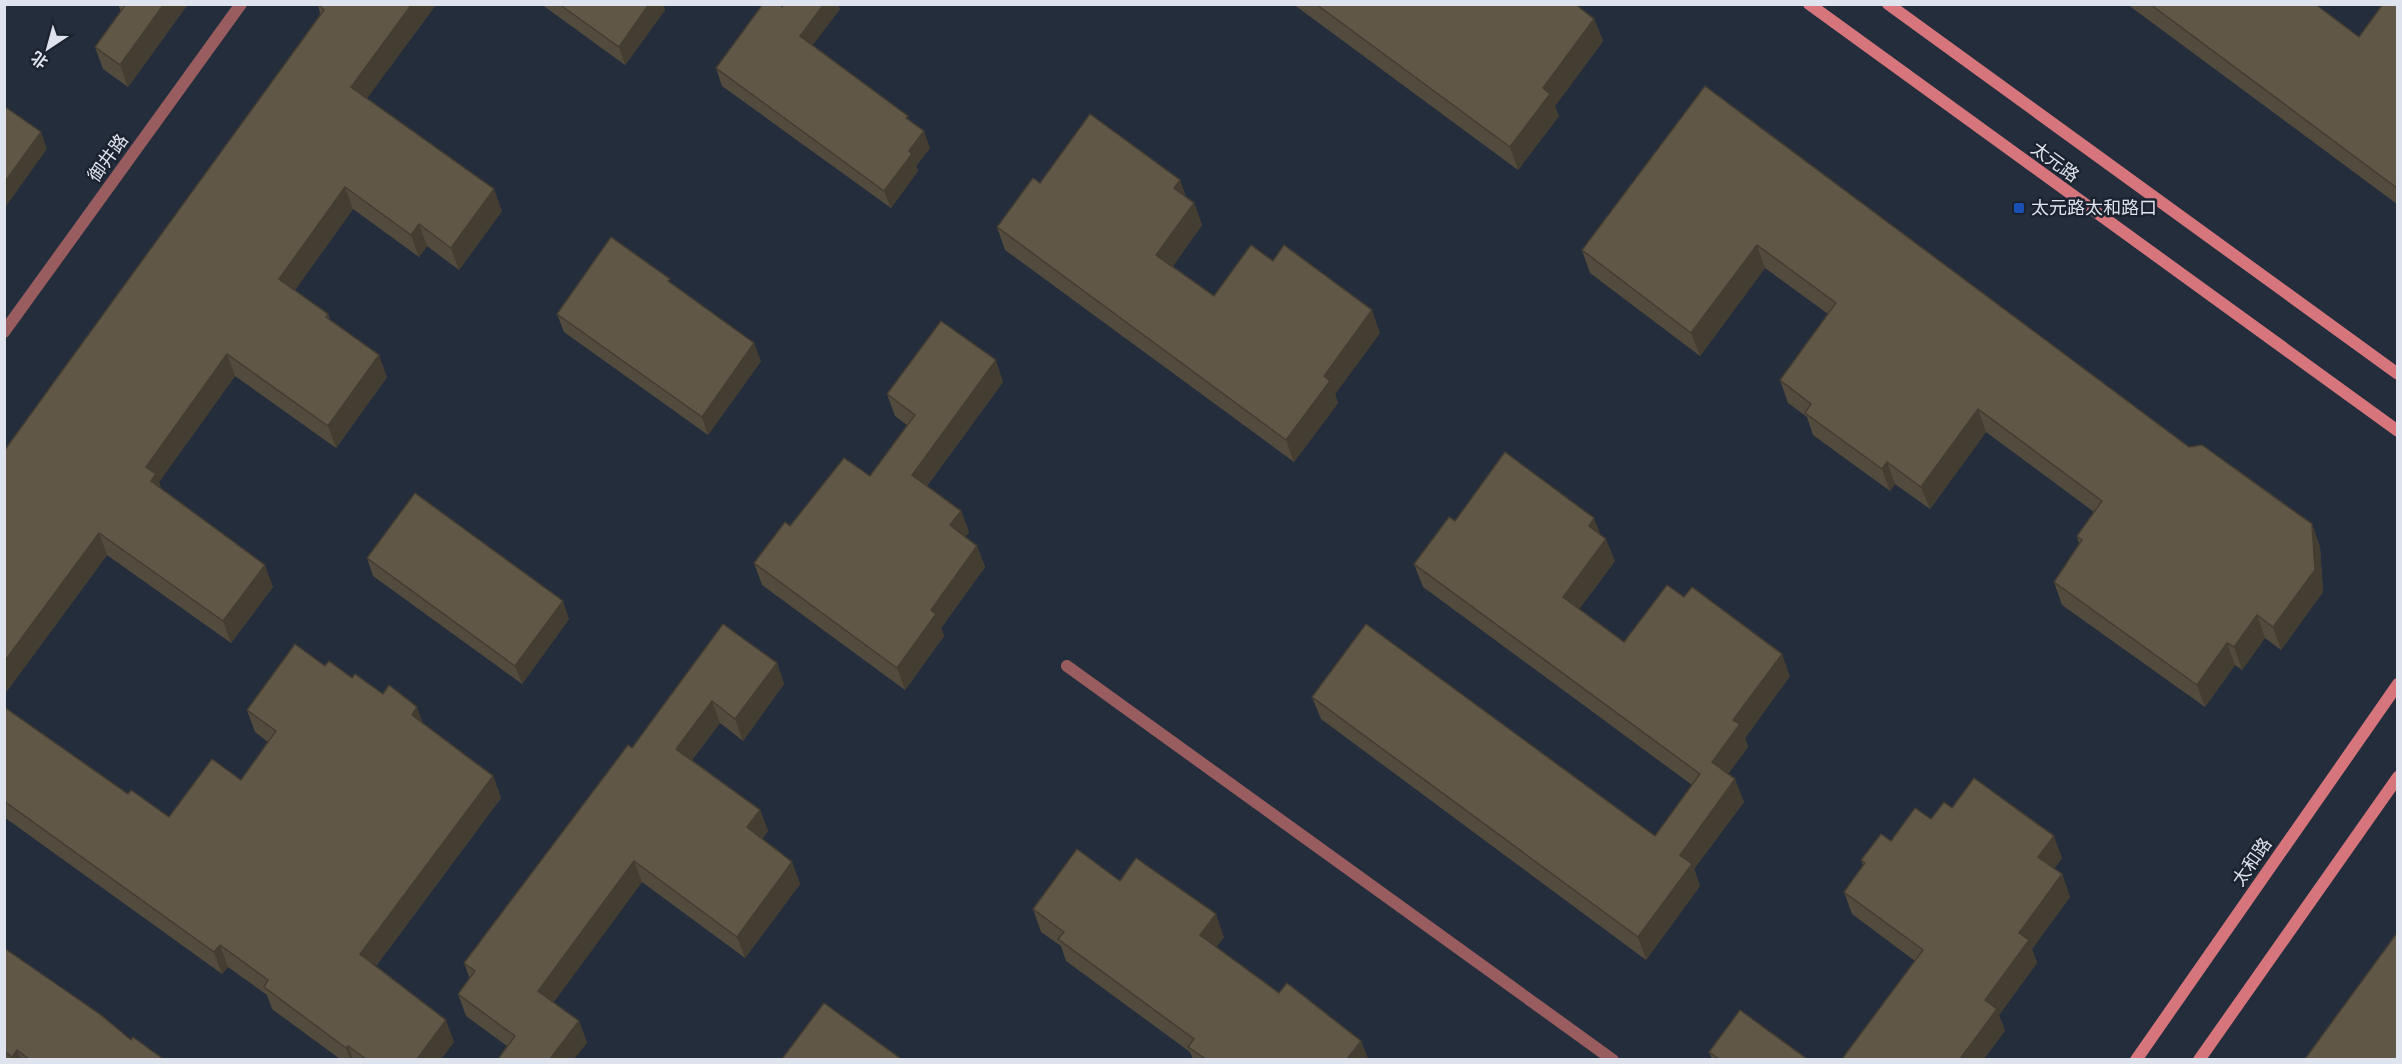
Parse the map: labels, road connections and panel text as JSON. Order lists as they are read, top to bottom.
{
  "streets": {
    "main road": ["太元路", "太和路"],
    "street": ["御井路"]
  },
  "places": {
    "transit": ["太元路太和路口"]
  },
  "north": "bottom left"
}
